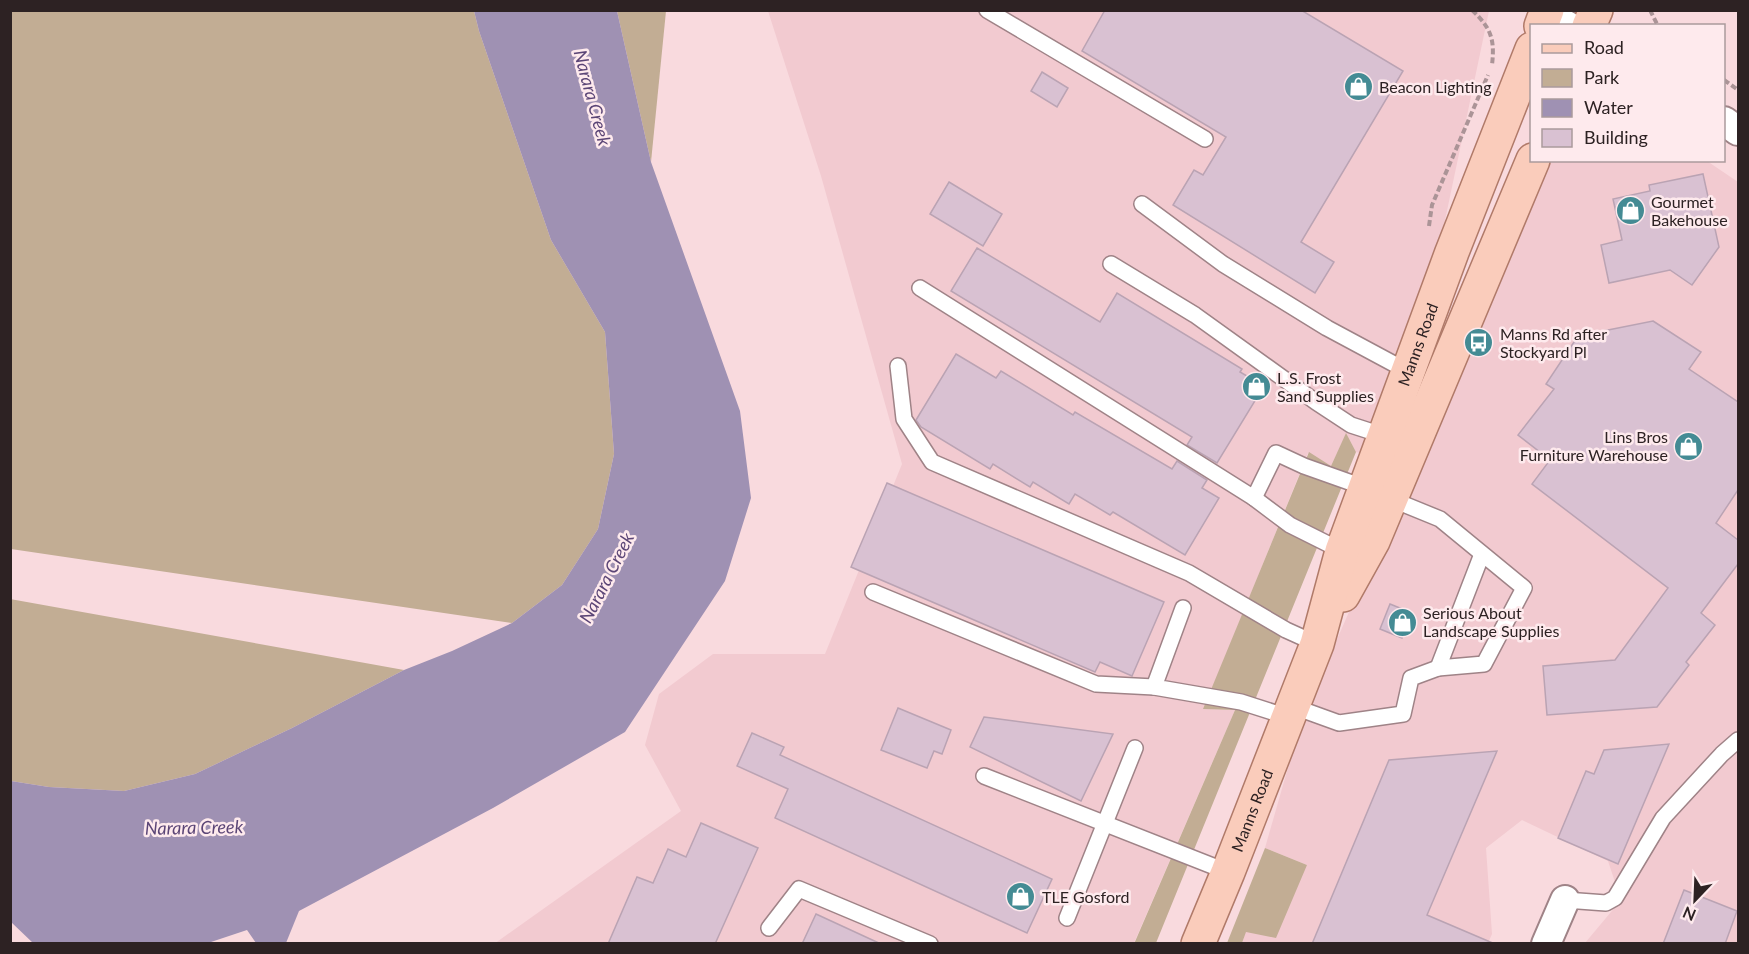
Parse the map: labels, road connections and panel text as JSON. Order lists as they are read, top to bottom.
{
  "streets": {
    "main road": ["Manns Road"]
  },
  "water": ["Narara Creek"],
  "places": {
    "shop": [
      "Beacon Lighting",
      "Gourmet Bakehouse",
      "L.S. Frost Sand Supplies",
      "Lins Bros Furniture Warehouse",
      "Serious About Landscape Supplies",
      "TLE Gosford"
    ],
    "bus stop": ["Manns Rd after Stockyard Pl"]
  },
  "legend": [
    "Road",
    "Park",
    "Water",
    "Building"
  ],
  "north": "bottom left"
}
